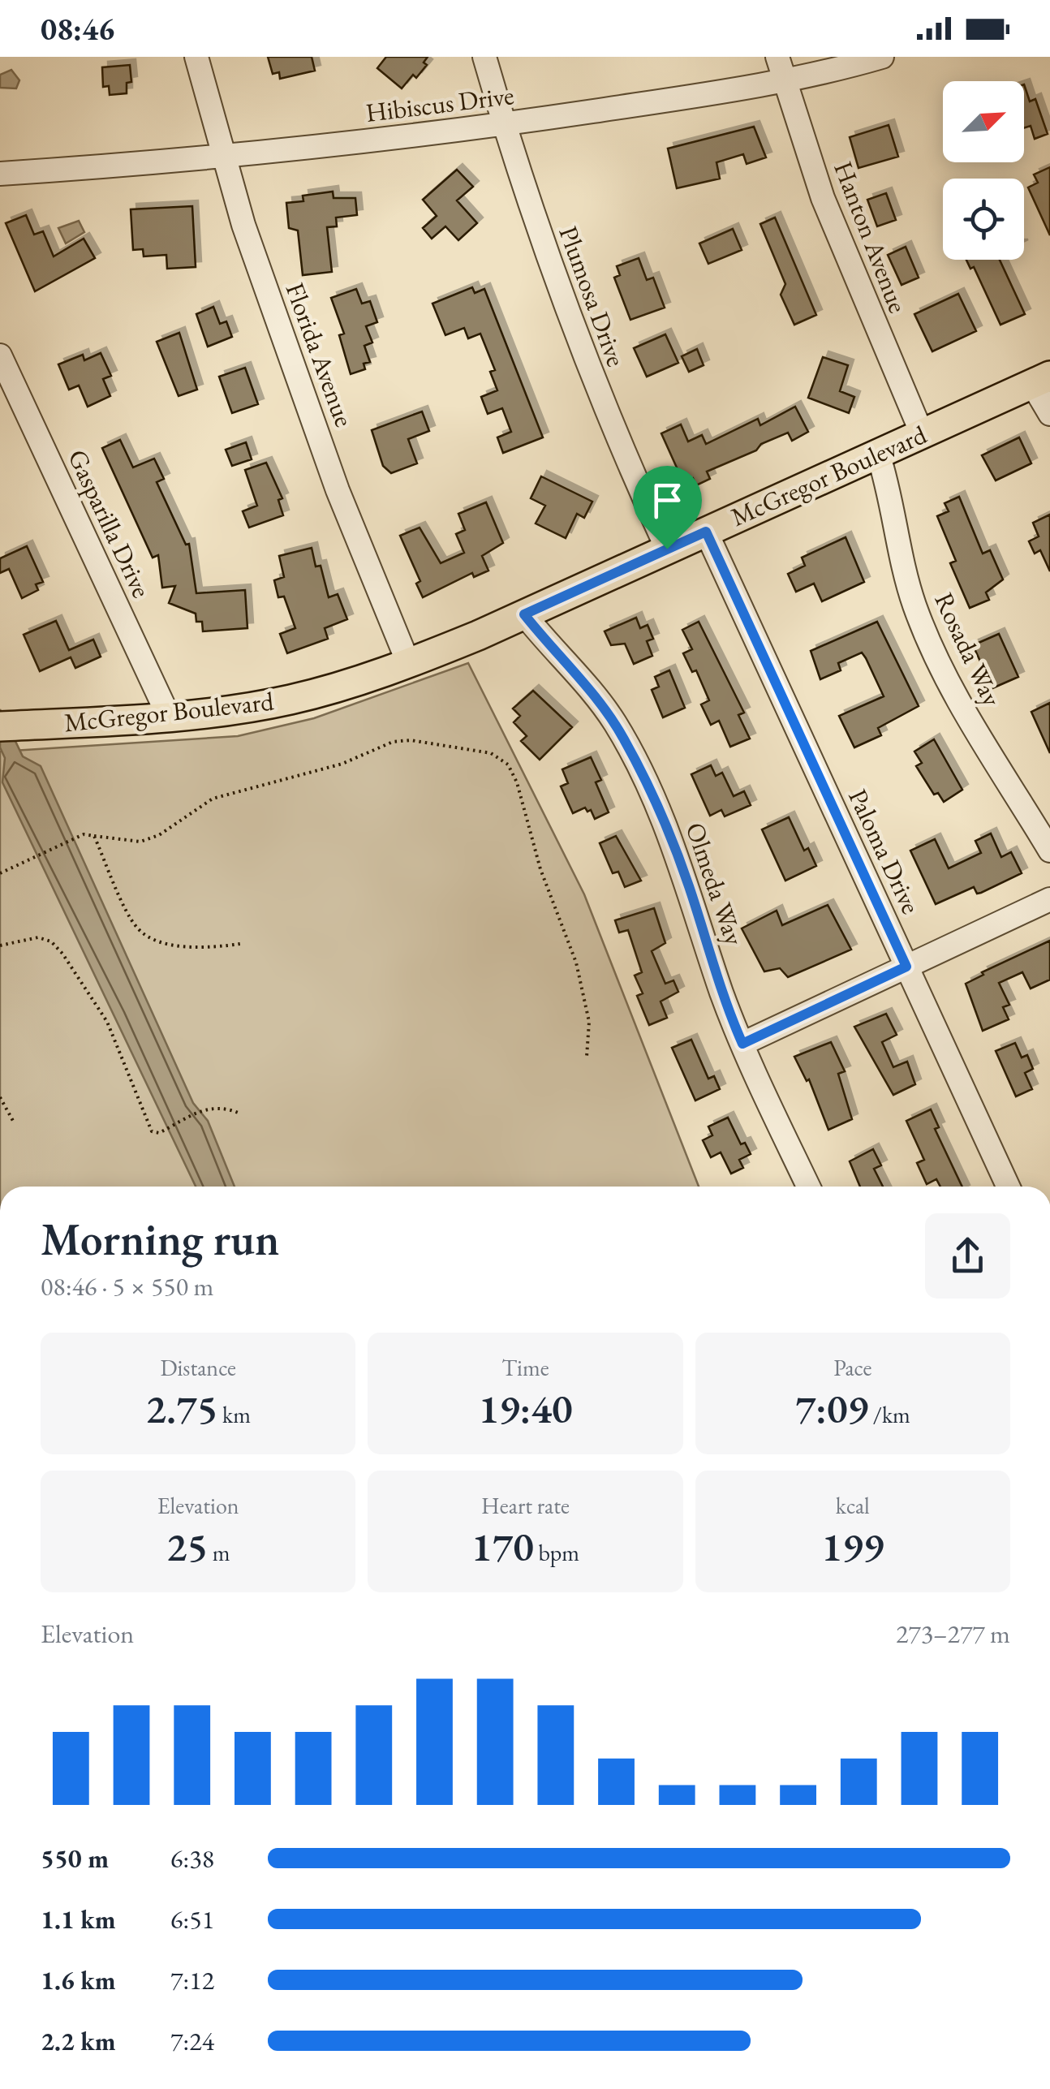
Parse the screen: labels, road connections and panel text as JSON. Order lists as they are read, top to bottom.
{
  "streets": {
    "main road": ["McGregor Boulevard"],
    "street": [
      "Hibiscus Drive",
      "Hanton Avenue",
      "Plumosa Drive",
      "Florida Avenue",
      "Gasparilla Drive",
      "Rosada Way",
      "Paloma Drive",
      "Olmeda Way"
    ]
  },
  "crossings": [
    ["Hibiscus Drive", "Hanton Avenue"],
    ["Hibiscus Drive", "Plumosa Drive"],
    ["Hibiscus Drive", "Florida Avenue"],
    ["Hanton Avenue", "McGregor Boulevard"],
    ["Plumosa Drive", "McGregor Boulevard"],
    ["Florida Avenue", "McGregor Boulevard"],
    ["McGregor Boulevard", "Gasparilla Drive"],
    ["McGregor Boulevard", "Rosada Way"],
    ["McGregor Boulevard", "Paloma Drive"],
    ["McGregor Boulevard", "Olmeda Way"]
  ],
  "north": "top right",
  "page": {
    "status": "08:46",
    "heading": ["Morning run", "08:46 · 5 × 550 m"],
    "stats": [
      ["Distance", "2.75 km"],
      ["Time", "19:40"],
      ["Pace", "7:09 /km"],
      ["Elevation", "25 m"],
      ["Heart rate", "170 bpm"],
      ["kcal", "199"]
    ],
    "chart": ["Elevation", "273–277 m"],
    "list": [
      {
        "name": "550 m",
        "note": "6:38"
      },
      {
        "name": "1.1 km",
        "note": "6:51"
      },
      {
        "name": "1.6 km",
        "note": "7:12"
      },
      {
        "name": "2.2 km",
        "note": "7:24"
      }
    ]
  }
}
